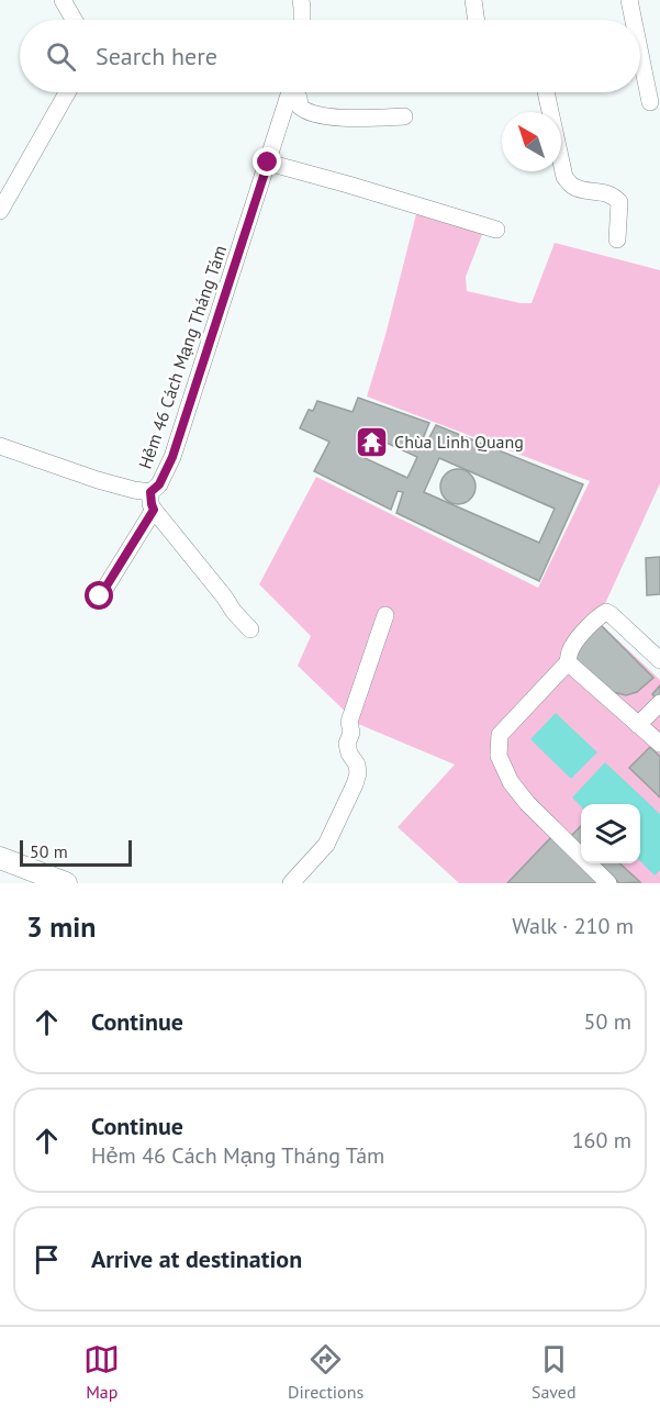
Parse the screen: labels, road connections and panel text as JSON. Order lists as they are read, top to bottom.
{
  "streets": {
    "street": ["Hẻm 46 Cách Mạng Tháng Tám"]
  },
  "places": {
    "temple": ["Chùa Linh Quang"]
  },
  "scale_bar": "50 m",
  "north": "top left",
  "page": {
    "search": "Search here",
    "scale": "50 m",
    "heading": ["3 min", "Walk · 210 m"],
    "list": [
      ["Continue", "50 m"],
      ["Continue", "Hẻm 46 Cách Mạng Tháng Tám", "160 m"],
      "Arrive at destination"
    ],
    "nav": ["Map", "Directions", "Saved"]
  }
}
